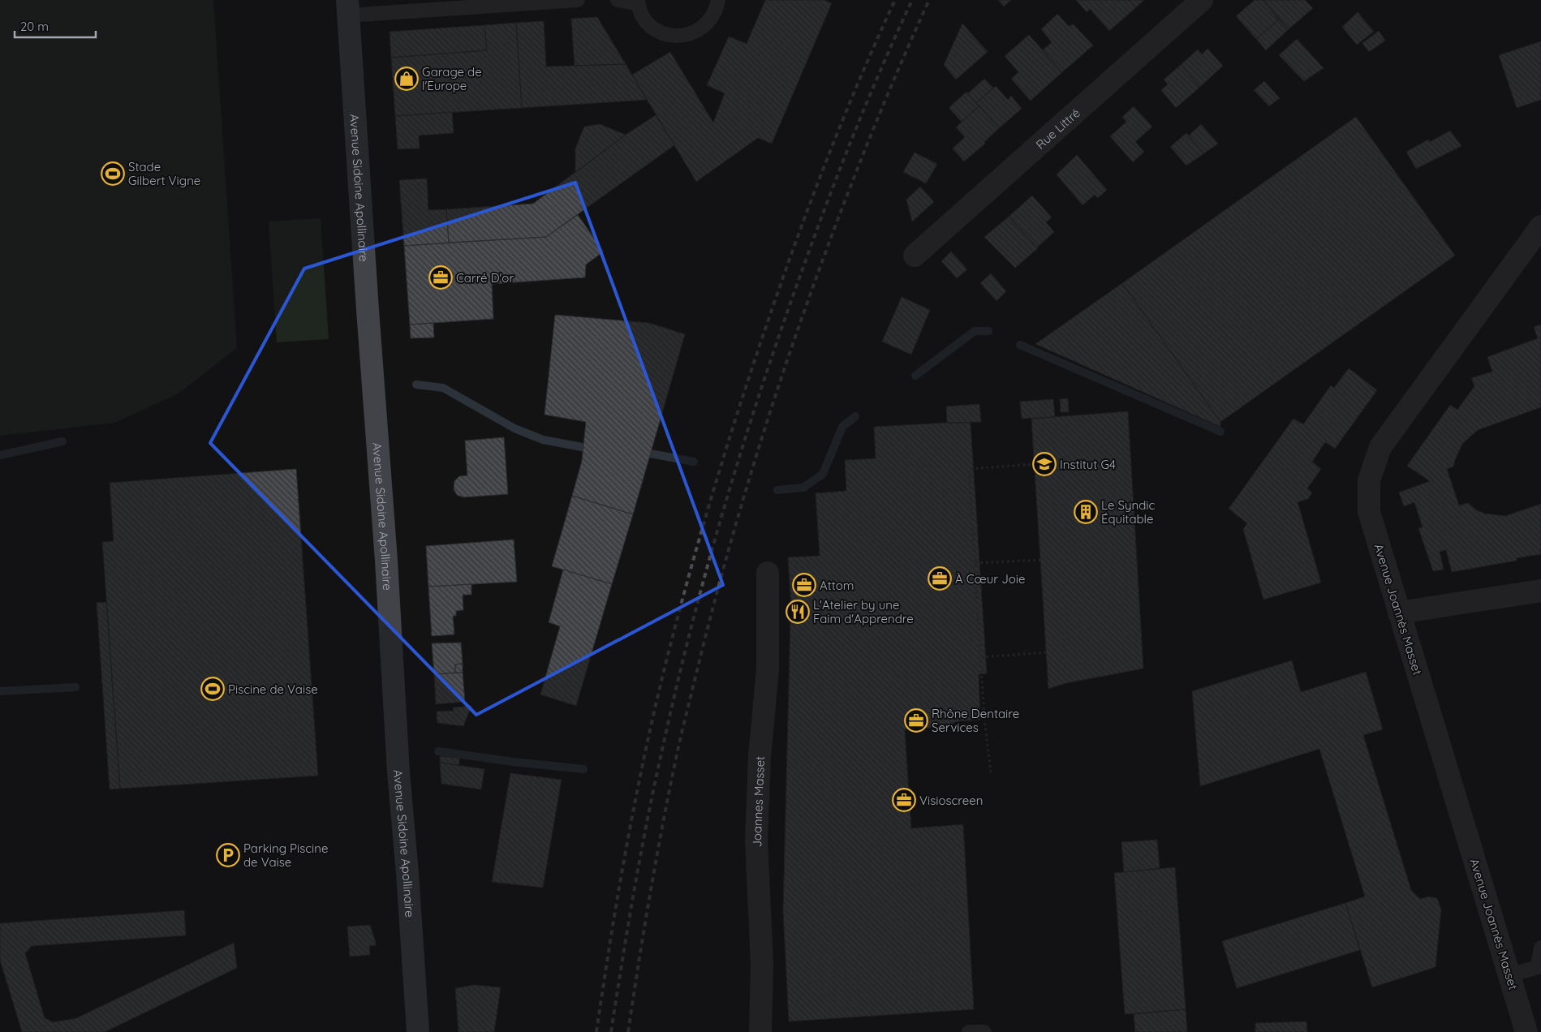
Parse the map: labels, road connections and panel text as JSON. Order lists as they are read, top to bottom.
{
  "streets": {
    "main road": ["Avenue Sidoine Apollinaire"],
    "street": ["Rue Littré", "Avenue Joannès Masset", "Joannes Masset"]
  },
  "places": {
    "shop": ["Garage de l'Europe"],
    "sports": ["Stade Gilbert Vigne", "Piscine de Vaise"],
    "office": [
      "Carré D'or",
      "À Cœur Joie",
      "Attom",
      "Rhône Dentaire Services",
      "Visioscreen"
    ],
    "school or university": ["Institut G4"],
    "building": ["Le Syndic Équitable"],
    "restaurant": ["L'Atelier by une Faim d'Apprendre"],
    "parking": ["Parking Piscine de Vaise"]
  },
  "scale_bar": "20 m"
}
